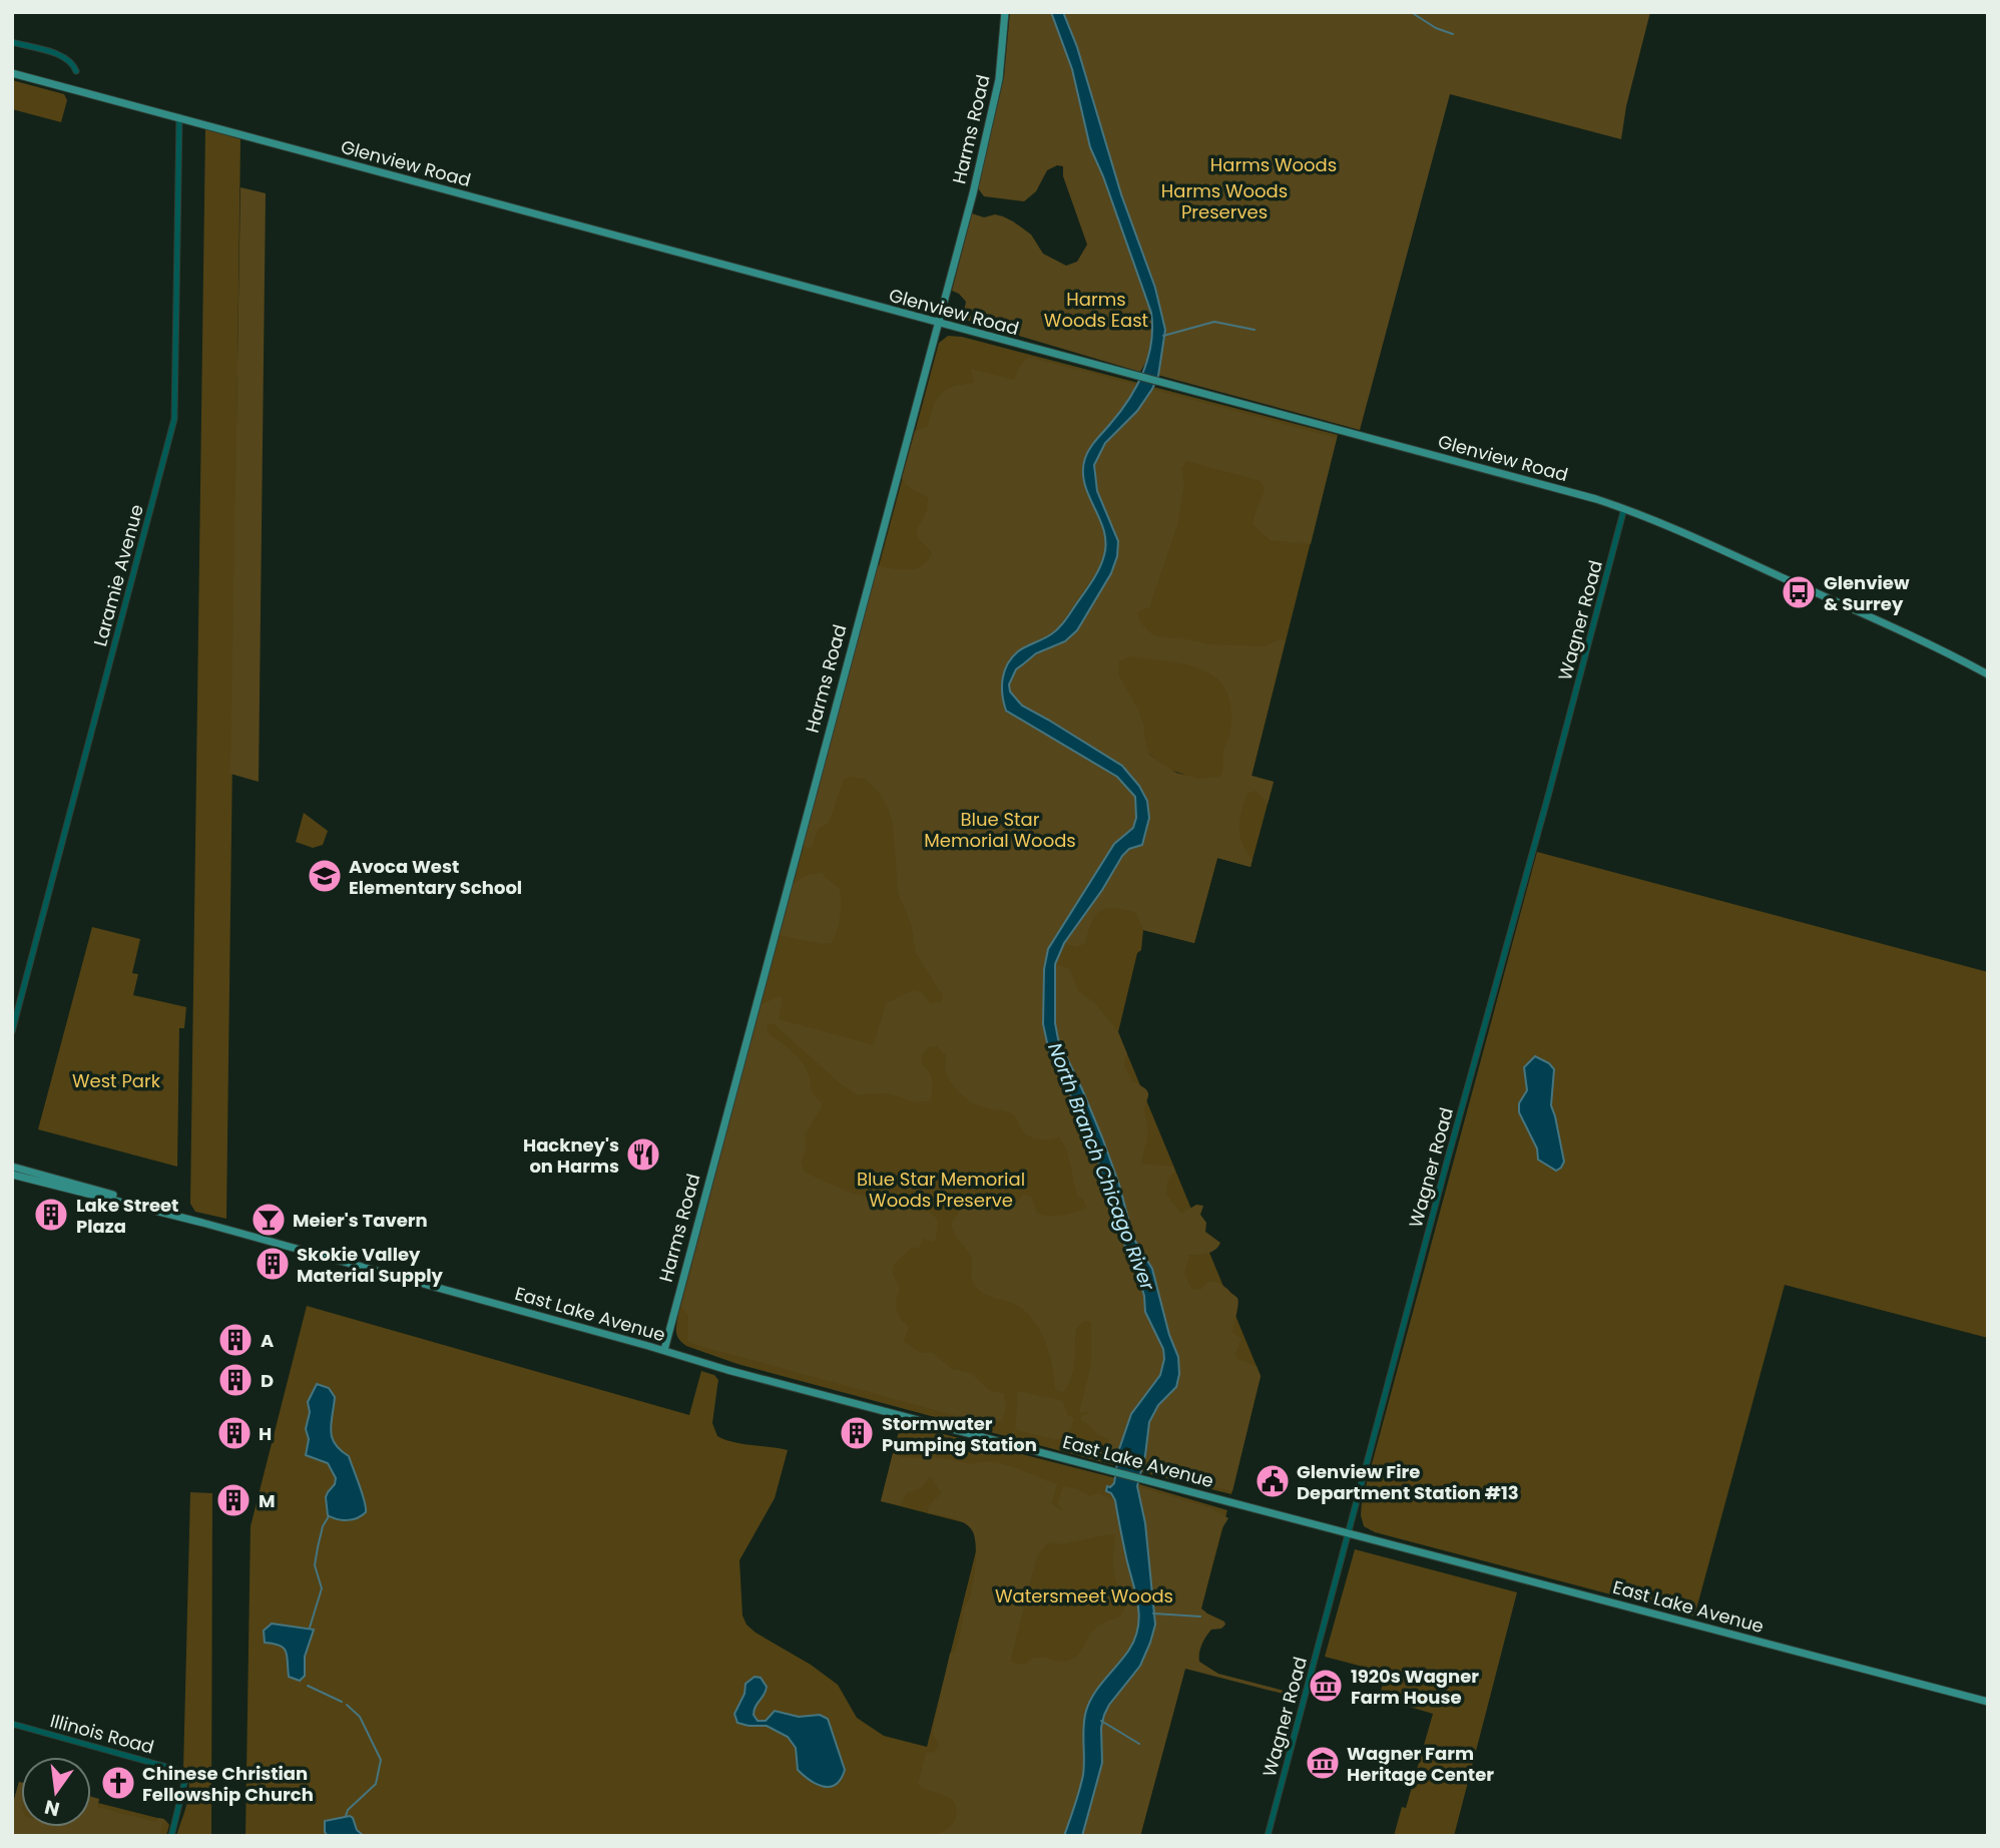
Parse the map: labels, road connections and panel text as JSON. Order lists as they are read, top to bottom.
{
  "streets": {
    "main road": ["Harms Road", "Glenview Road", "East Lake Avenue"],
    "street": ["Laramie Avenue", "Wagner Road", "Illinois Road"]
  },
  "crossings": [
    ["Harms Road", "Glenview Road"],
    ["Harms Road", "East Lake Avenue"],
    ["Glenview Road", "Laramie Avenue"],
    ["Glenview Road", "Wagner Road"],
    ["Wagner Road", "East Lake Avenue"]
  ],
  "water": ["North Branch Chicago River"],
  "parks": [
    "Harms Woods",
    "Harms Woods Preserves",
    "Harms Woods East",
    "Blue Star Memorial Woods",
    "West Park",
    "Blue Star Memorial Woods Preserve",
    "Watersmeet Woods"
  ],
  "places": {
    "bus stop": ["Glenview & Surrey"],
    "school or university": ["Avoca West Elementary School"],
    "restaurant": ["Hackney's on Harms"],
    "building": [
      "Lake Street Plaza",
      "Skokie Valley Material Supply",
      "A",
      "D",
      "H",
      "Stormwater Pumping Station",
      "M"
    ],
    "bar": ["Meier's Tavern"],
    "public building": ["Glenview Fire Department Station #13"],
    "museum": ["1920s Wagner Farm House", "Wagner Farm Heritage Center"],
    "church": ["Chinese Christian Fellowship Church"]
  },
  "north": "bottom"
}
